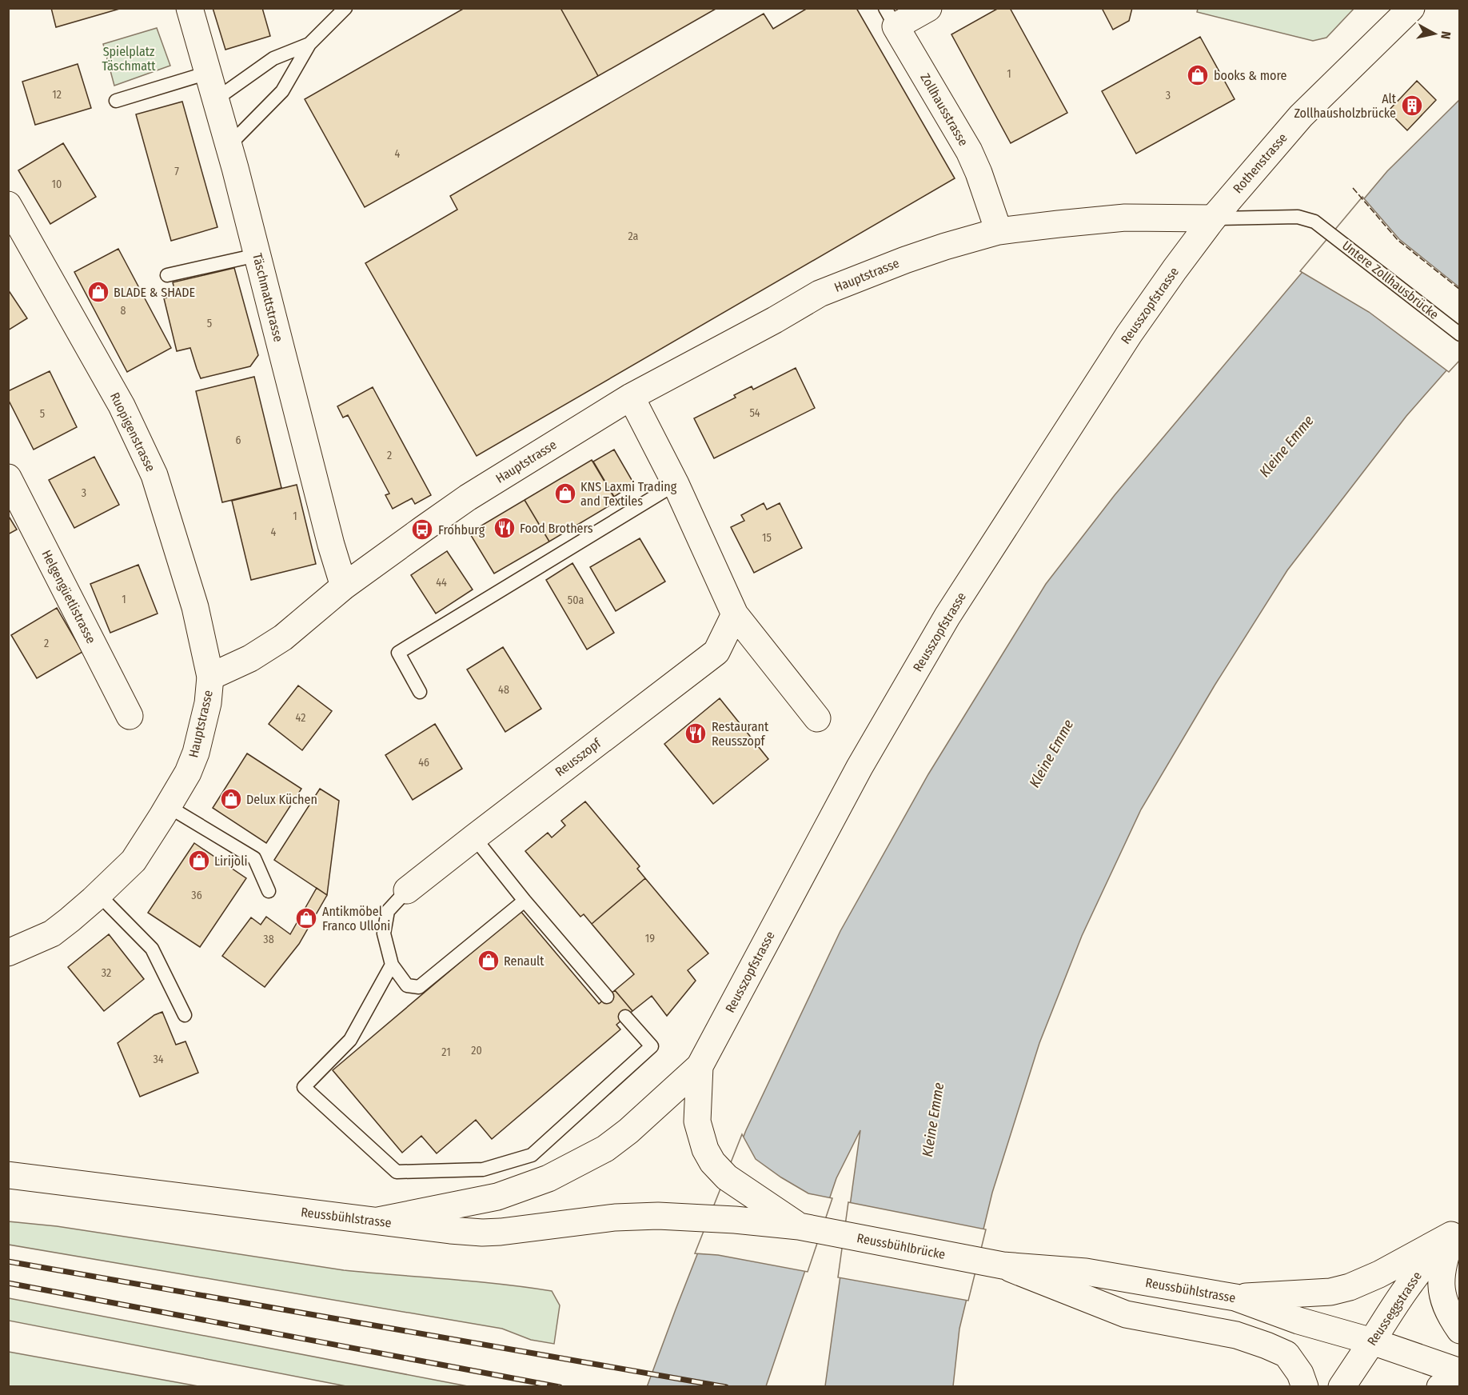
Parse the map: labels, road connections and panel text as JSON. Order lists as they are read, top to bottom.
{
  "streets": {
    "main road": [
      "Zollhausstrasse",
      "Rothenstrasse",
      "Hauptstrasse",
      "Täschmattstrasse",
      "Reusszopfstrasse",
      "Ruopigenstrasse",
      "Helgengüetlistrasse",
      "Reusszopf",
      "Reussbühlstrasse",
      "Reussbühlbrücke",
      "Reusseggstrasse"
    ],
    "lane": ["Untere Zollhausbrücke"]
  },
  "crossings": [
    ["Zollhausstrasse", "Hauptstrasse"],
    ["Rothenstrasse", "Hauptstrasse"],
    ["Rothenstrasse", "Untere Zollhausbrücke"],
    ["Rothenstrasse", "Reusszopfstrasse"],
    ["Hauptstrasse", "Untere Zollhausbrücke"],
    ["Hauptstrasse", "Täschmattstrasse"],
    ["Hauptstrasse", "Reusszopfstrasse"],
    ["Hauptstrasse", "Ruopigenstrasse"],
    ["Untere Zollhausbrücke", "Reusszopfstrasse"],
    ["Reusszopfstrasse", "Reussbühlstrasse"],
    ["Reusszopfstrasse", "Reussbühlbrücke"],
    ["Reussbühlstrasse", "Reussbühlbrücke"],
    ["Reussbühlstrasse", "Reusseggstrasse"]
  ],
  "water": ["Kleine Emme"],
  "parks": ["Spielplatz Täschmatt"],
  "places": {
    "shop": [
      "books & more",
      "BLADE & SHADE",
      "KNS Laxmi Trading and Textiles",
      "Delux Küchen",
      "Lirijoli",
      "Antikmöbel Franco Ulloni",
      "Renault"
    ],
    "building": ["Alt Zollhausholzbrücke"],
    "restaurant": ["Food Brothers", "Restaurant Reusszopf"],
    "bus stop": ["Frohburg"]
  },
  "house_numbers": [
    "1",
    "12",
    "3",
    "4",
    "7",
    "10",
    "2a",
    "8",
    "5",
    "54",
    "5",
    "6",
    "2",
    "3",
    "1",
    "4",
    "15",
    "44",
    "1",
    "50a",
    "2",
    "48",
    "42",
    "46",
    "36",
    "19",
    "38",
    "32",
    "20",
    "21",
    "34"
  ],
  "north": "right"
}
